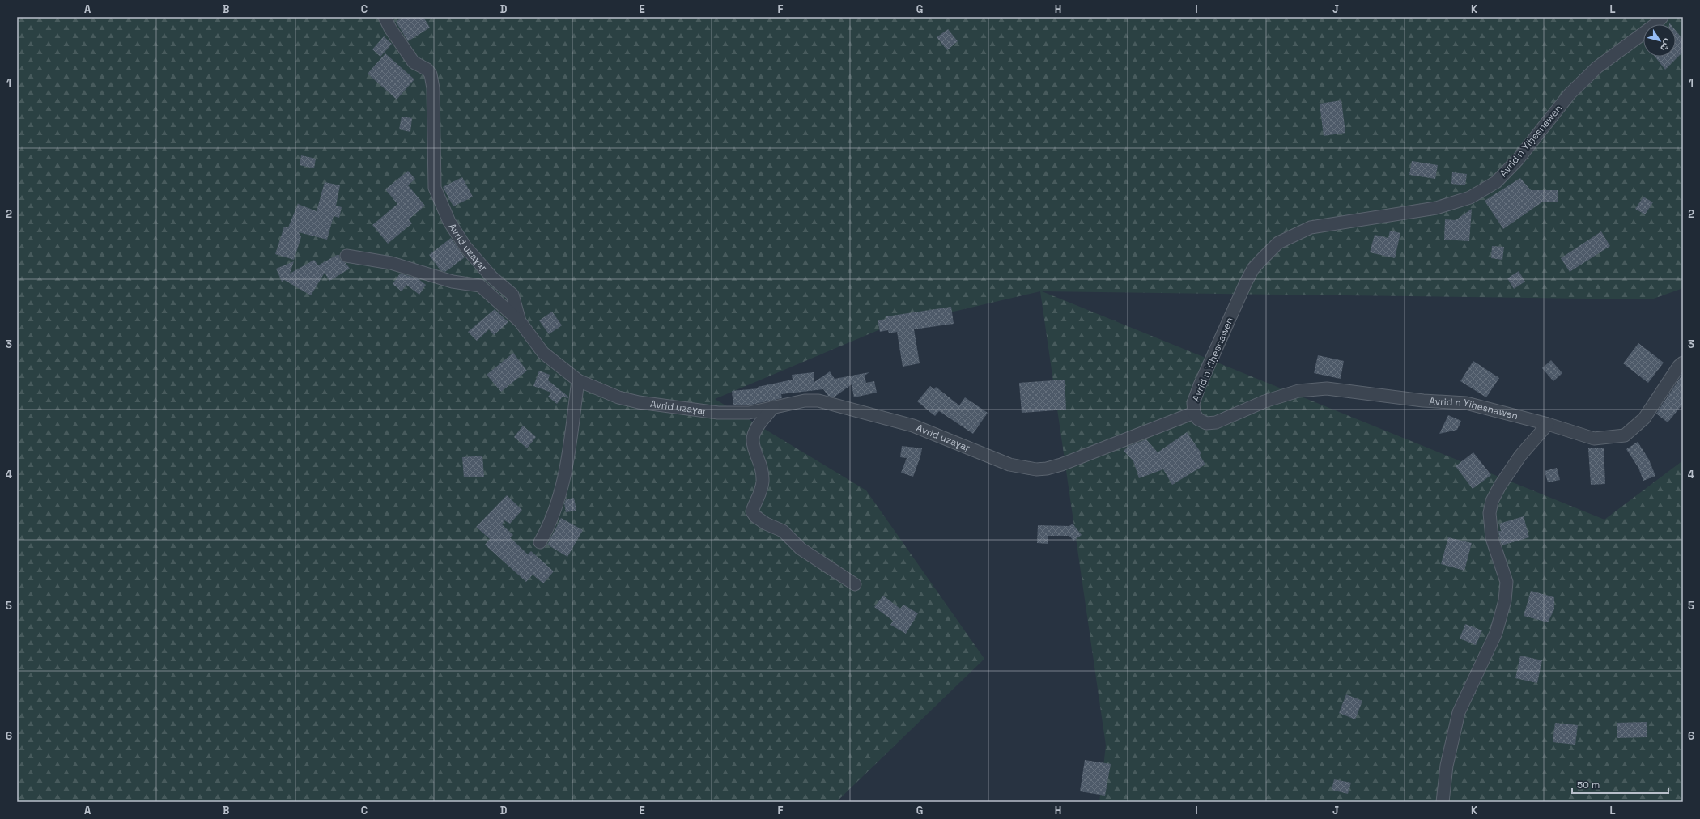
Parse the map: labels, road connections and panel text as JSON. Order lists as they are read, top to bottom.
{
  "streets": {
    "street": ["Avrid n Yiḥesnawen", "Avrid uzaɣaṛ"]
  },
  "crossings": [
    ["Avrid n Yiḥesnawen", "Avrid uzaɣaṛ"]
  ],
  "scale_bar": "50 m",
  "north": "bottom right",
  "grid": {
    "columns": [
      "A",
      "B",
      "C",
      "D",
      "E",
      "F",
      "G",
      "H",
      "I",
      "J",
      "K",
      "L"
    ],
    "rows": [
      "1",
      "2",
      "3",
      "4",
      "5",
      "6"
    ]
  }
}
